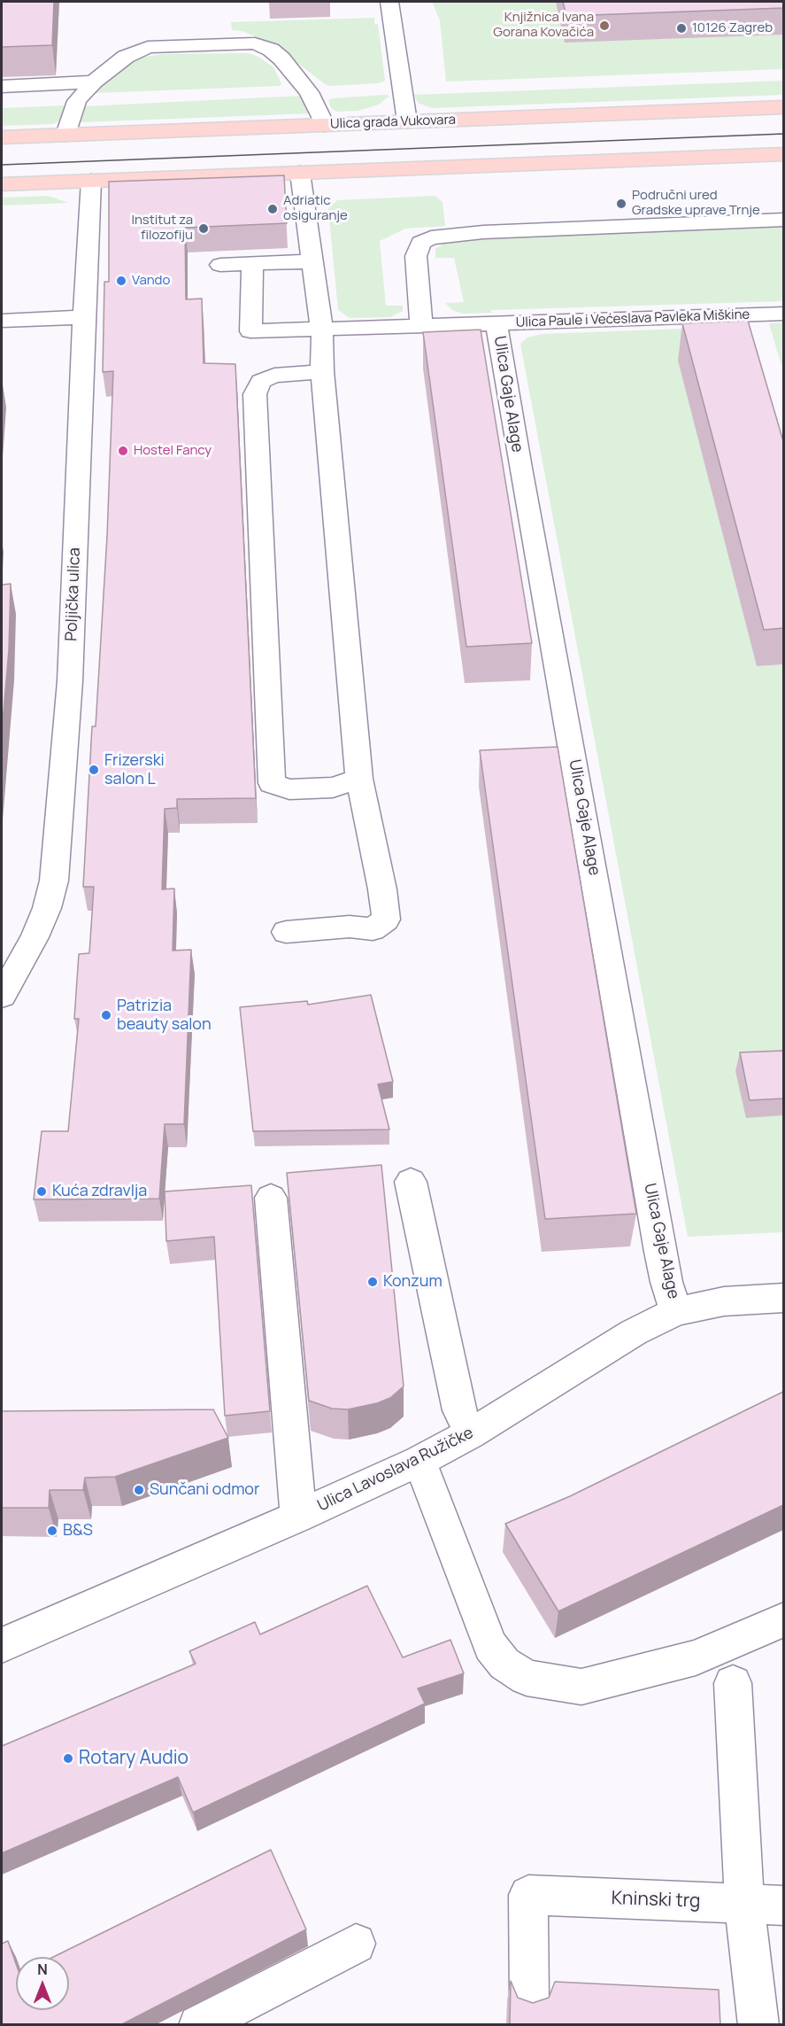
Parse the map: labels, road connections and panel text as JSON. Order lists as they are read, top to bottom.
{
  "streets": {
    "main road": ["Ulica grada Vukovara"],
    "street": [
      "Ulica Paule i Većeslava Pavleka Miškine",
      "Ulica Gaje Alage",
      "Poljička ulica",
      "Ulica Lavoslava Ružičke",
      "Kninski trg"
    ]
  },
  "crossings": [
    ["Ulica Paule i Većeslava Pavleka Miškine", "Ulica Gaje Alage"],
    ["Ulica Gaje Alage", "Ulica Lavoslava Ružičke"]
  ],
  "places": [
    "Knjižnica Ivana Gorana Kovačića",
    "10126 Zagreb",
    "Područni ured Gradske uprave Trnje",
    "Adriatic osiguranje",
    "Institut za filozofiju",
    "Vando",
    "Hostel Fancy",
    "Frizerski salon L",
    "Patrizia beauty salon",
    "Kuća zdravlja",
    "Konzum",
    "Sunčani odmor",
    "B&S",
    "Rotary Audio"
  ],
  "north": "top"
}
